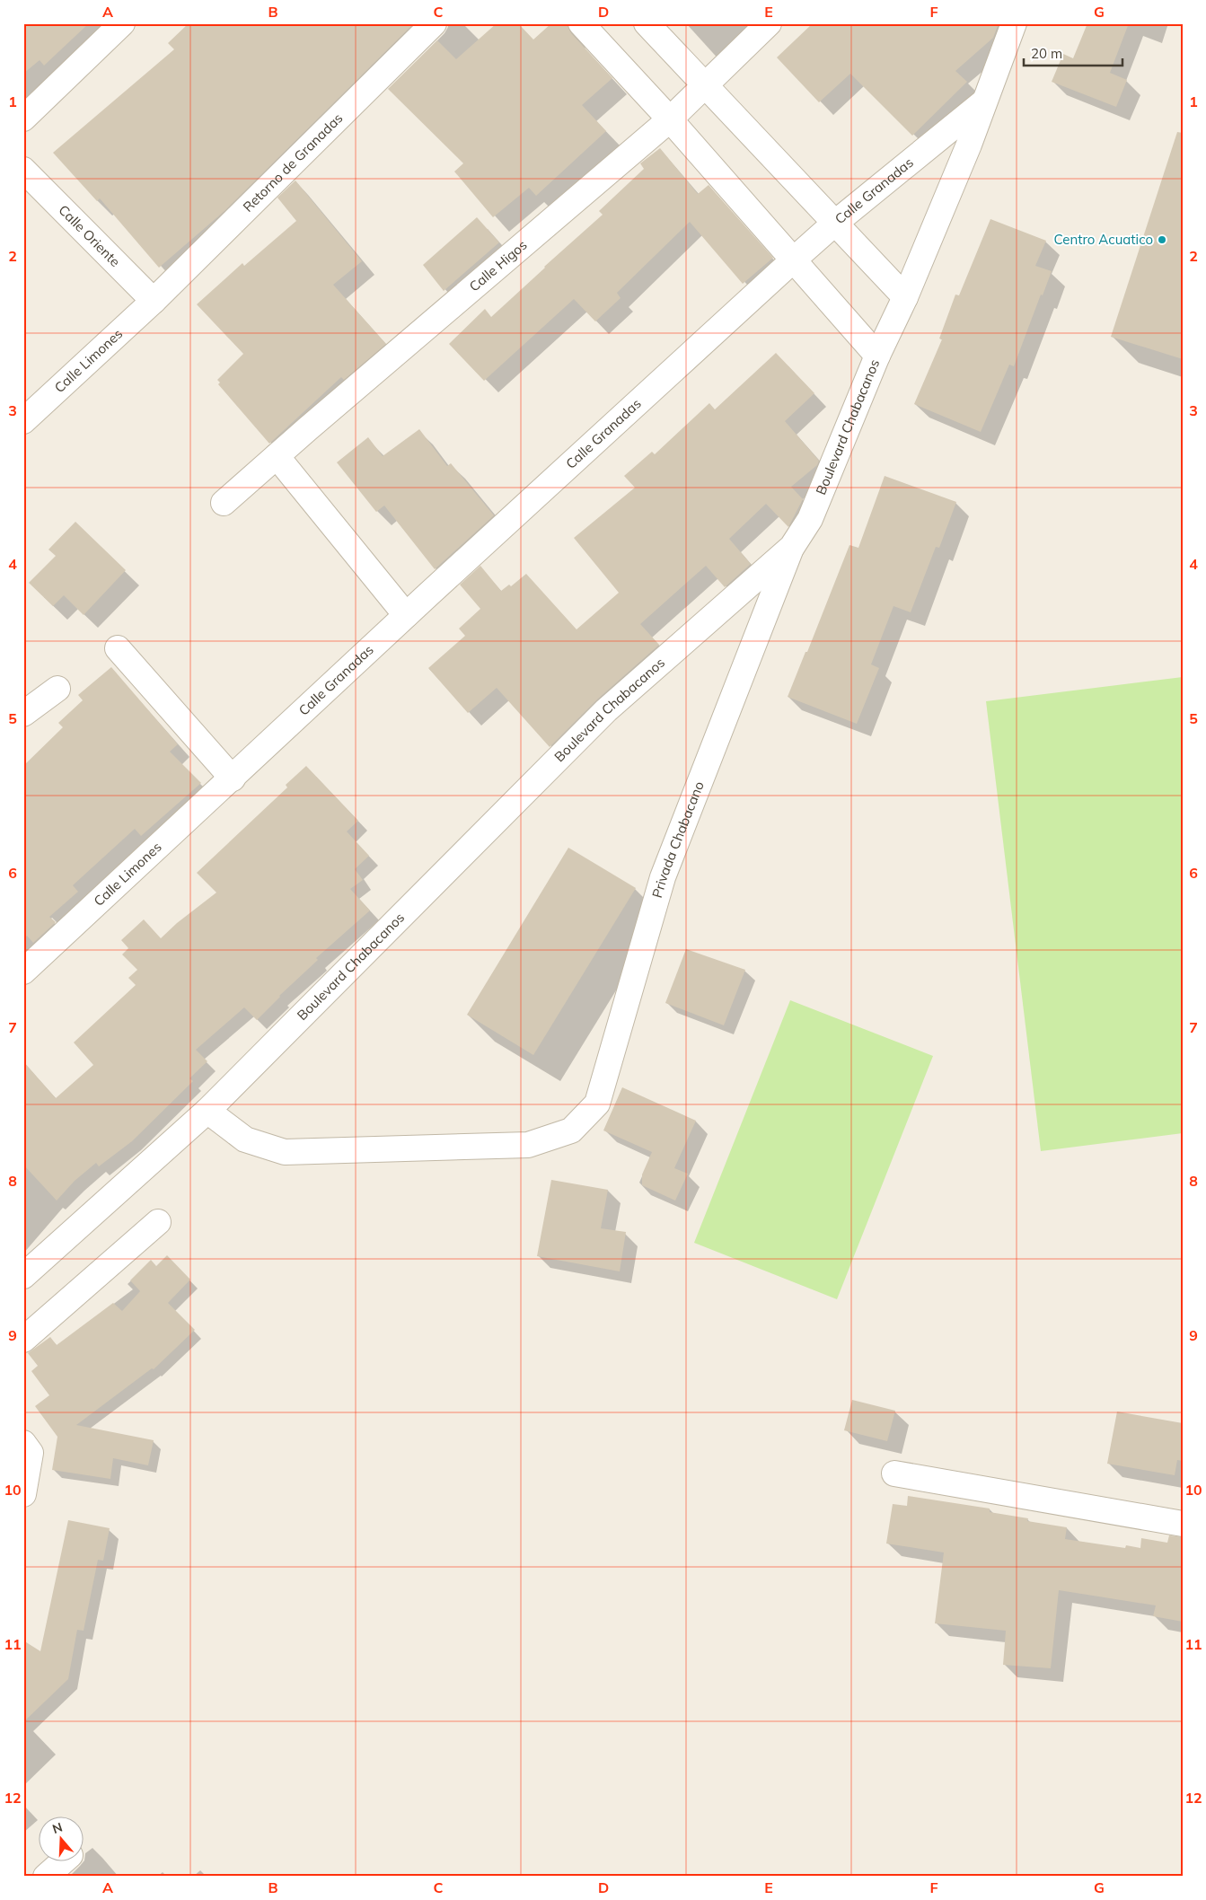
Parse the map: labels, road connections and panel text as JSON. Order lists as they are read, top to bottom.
{
  "streets": {
    "street": [
      "Retorno de Granadas",
      "Calle Granadas",
      "Calle Oriente",
      "Calle Higos",
      "Calle Limones",
      "Boulevard Chabacanos",
      "Privada Chabacano"
    ]
  },
  "crossings": [
    ["Retorno de Granadas", "Calle Oriente"],
    ["Retorno de Granadas", "Calle Limones"],
    ["Calle Granadas", "Calle Limones"],
    ["Calle Granadas", "Boulevard Chabacanos"],
    ["Calle Oriente", "Calle Limones"],
    ["Boulevard Chabacanos", "Privada Chabacano"]
  ],
  "places": ["Centro Acuatico"],
  "scale_bar": "20 m",
  "north": "top",
  "grid": {
    "columns": [
      "A",
      "B",
      "C",
      "D",
      "E",
      "F",
      "G"
    ],
    "rows": [
      "1",
      "2",
      "3",
      "4",
      "5",
      "6",
      "7",
      "8",
      "9",
      "10",
      "11",
      "12"
    ]
  }
}
